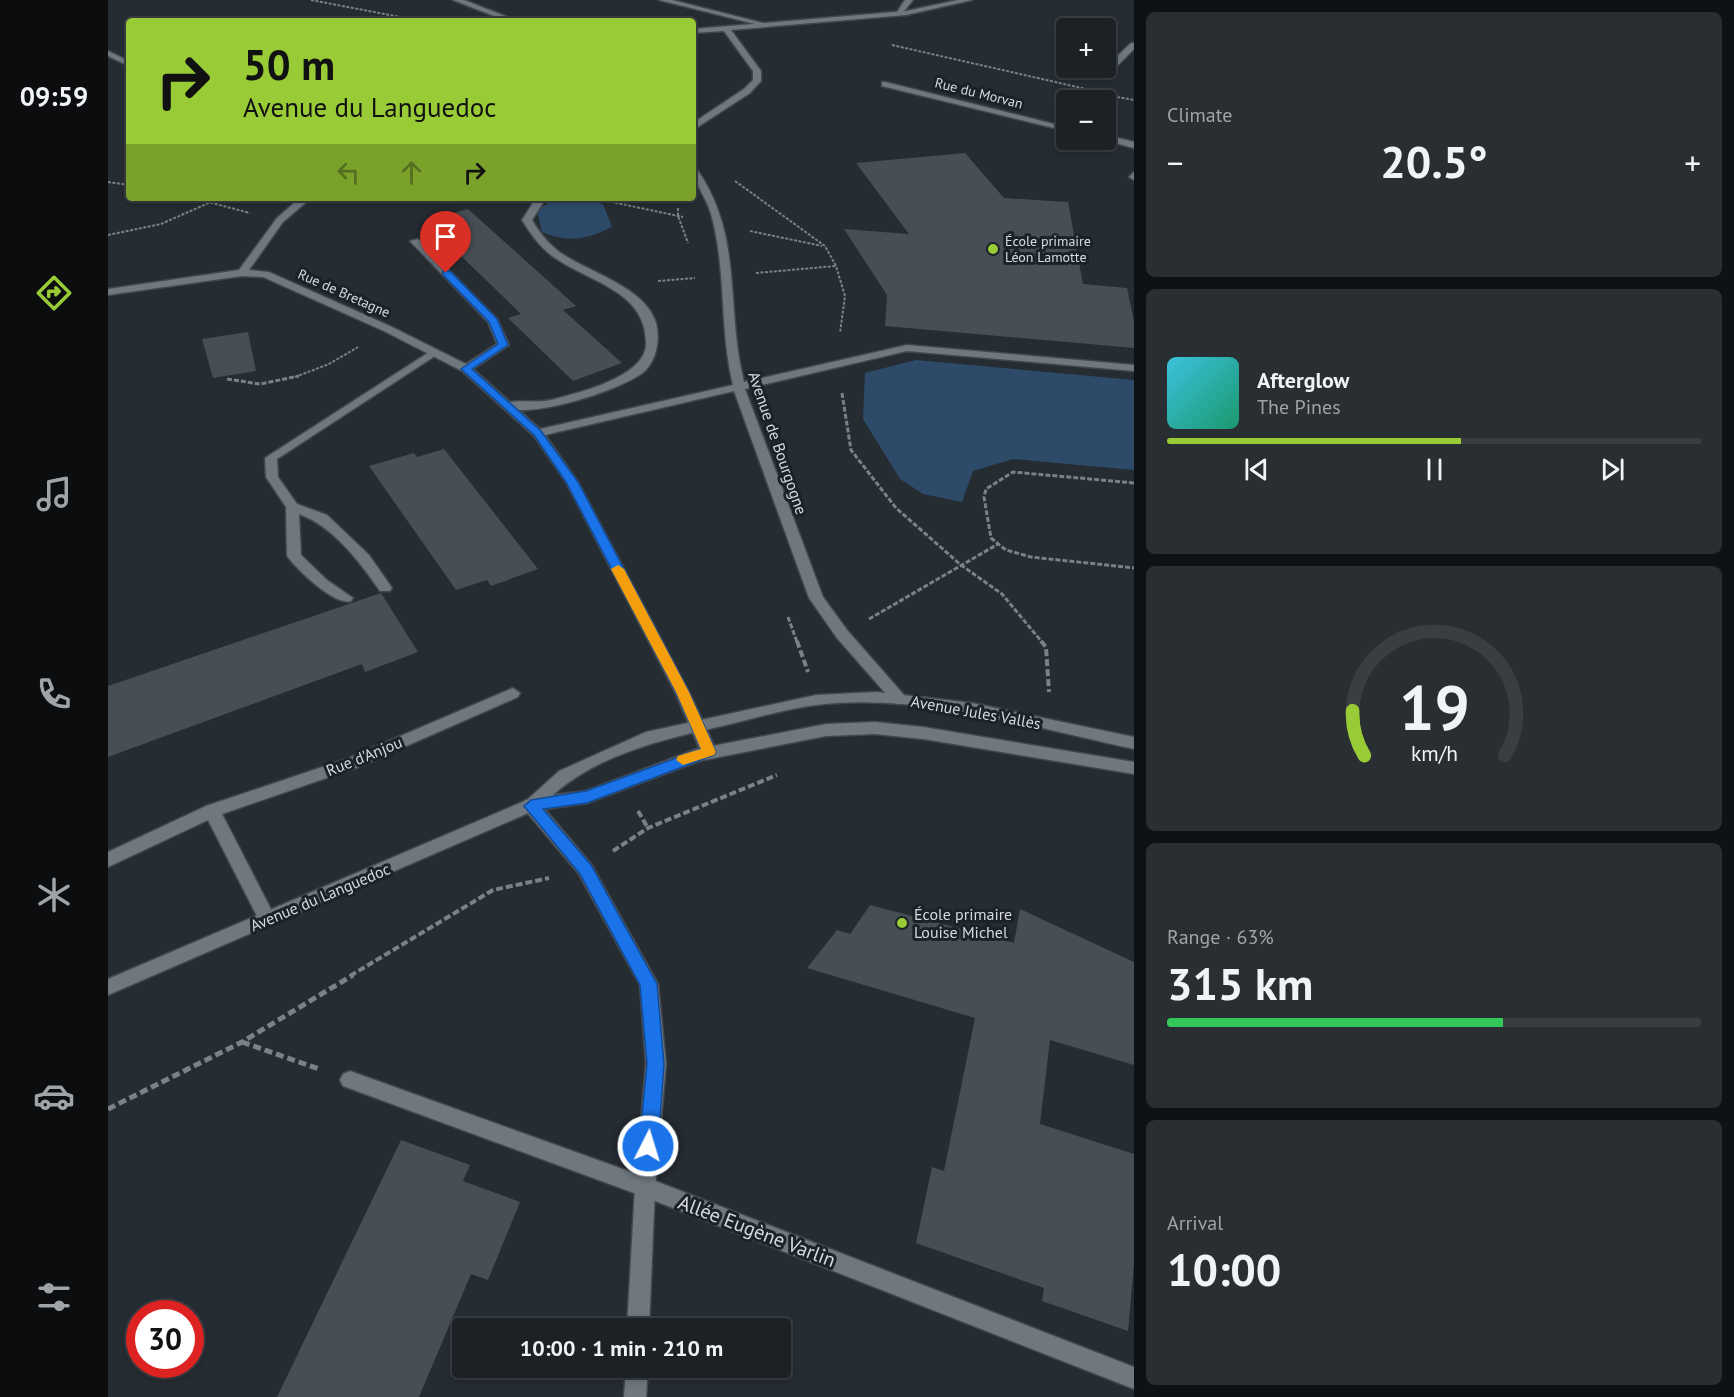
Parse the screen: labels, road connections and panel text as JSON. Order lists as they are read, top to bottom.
{
  "streets": {
    "street": [
      "Rue du Morvan",
      "Rue de Bretagne",
      "Avenue de Bourgogne",
      "Avenue Jules Vallès",
      "Rue d'Anjou",
      "Avenue du Languedoc",
      "Allée Eugène Varlin"
    ]
  },
  "crossings": [
    ["Avenue de Bourgogne", "Avenue Jules Vallès"],
    ["Avenue Jules Vallès", "Avenue du Languedoc"]
  ],
  "places": ["École primaire Léon Lamotte", "École primaire Louise Michel"],
  "page": {
    "tabs": "09:59",
    "tile": [
      "Climate",
      ["Range · 63%", "315 km"],
      ["Arrival", "10:00"]
    ],
    "map_buttons": ["+", "−"],
    "turn": ["50 m", "Avenue du Languedoc"],
    "heat": ["−", "20.5°", "+"],
    "song": ["Afterglow", "The Pines"],
    "limit": "30",
    "trip": "10:00 · 1 min · 210 m",
    "gauge": ["19", "km/h"]
  }
}
